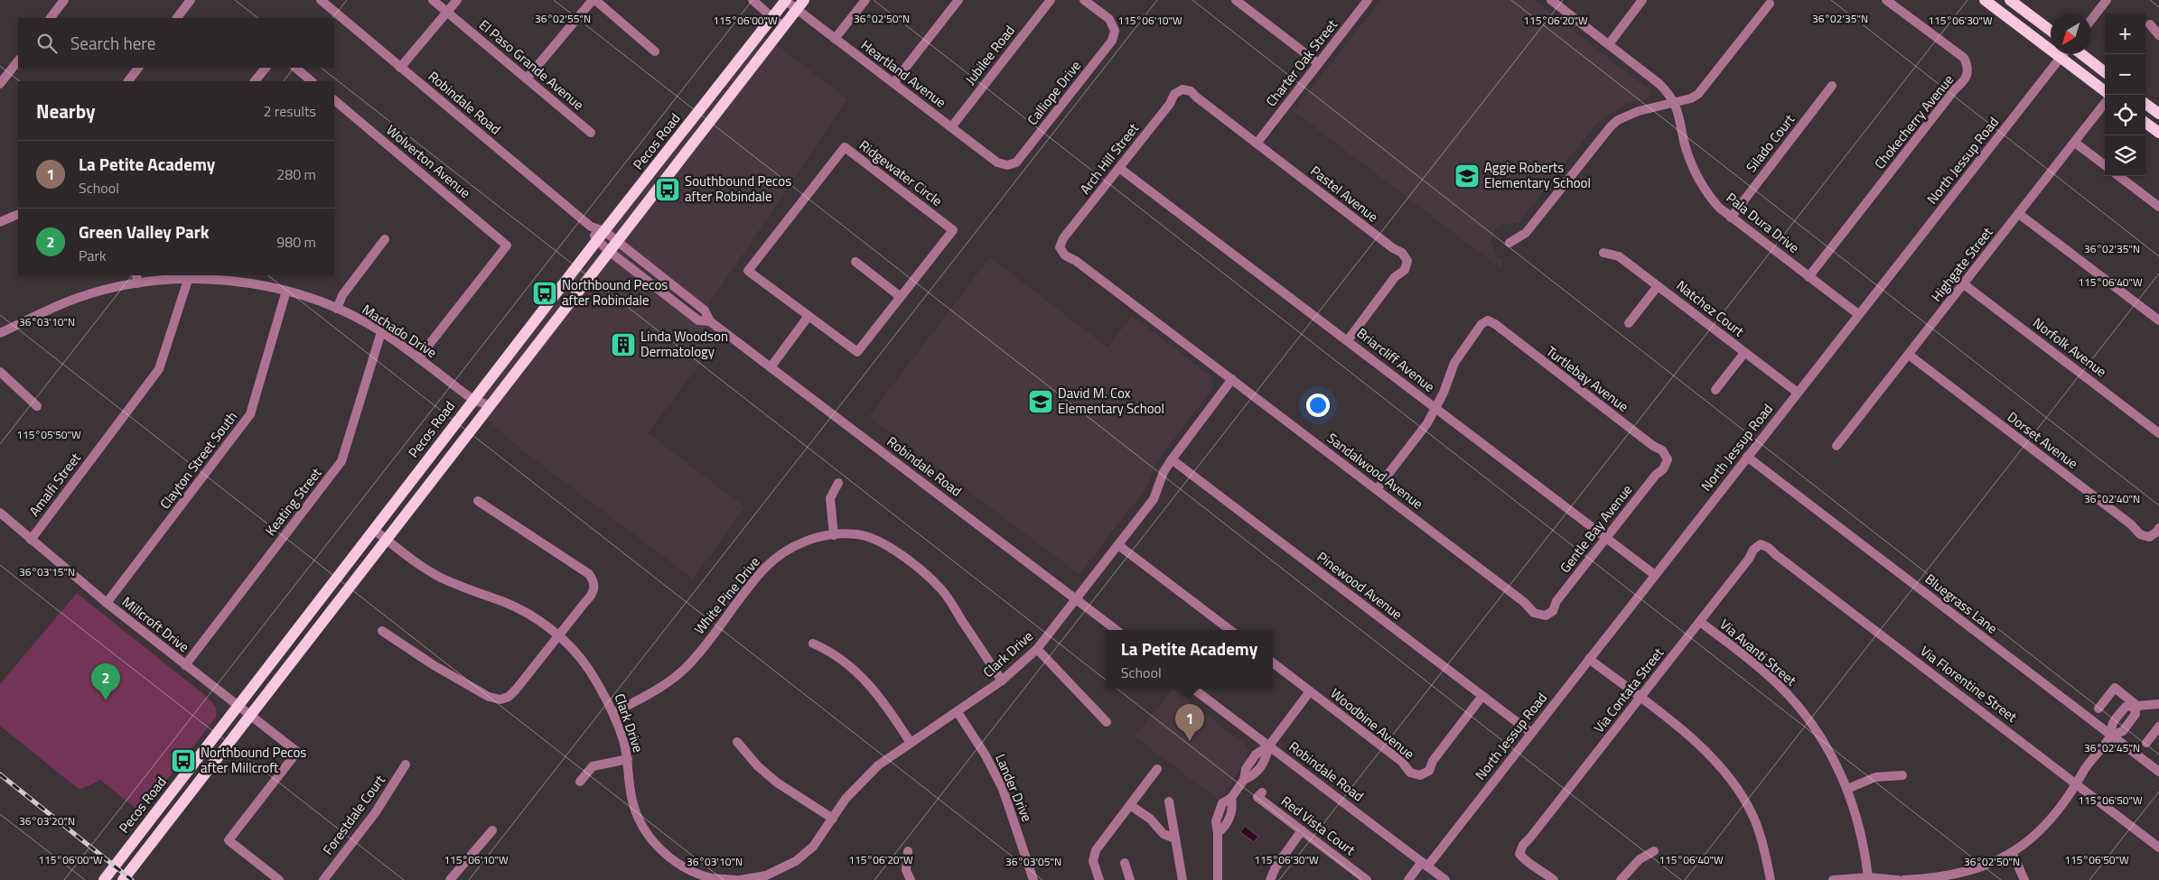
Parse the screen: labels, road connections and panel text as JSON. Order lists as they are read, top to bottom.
{
  "streets": {
    "main road": ["Pecos Road"],
    "street": [
      "Jubilee Road",
      "Charter Oak Street",
      "El Paso Grande Avenue",
      "Heartland Avenue",
      "Calliope Drive",
      "Robindale Road",
      "Chokecherry Avenue",
      "Silado Court",
      "Arch Hill Street",
      "North Jessup Road",
      "Wolverton Avenue",
      "Ridgewater Circle",
      "Pastel Avenue",
      "Pala Dura Drive",
      "Highgate Street",
      "Natchez Court",
      "Machado Drive",
      "Norfolk Avenue",
      "Briarcliff Avenue",
      "Turtlebay Avenue",
      "Dorset Avenue",
      "Clayton Street South",
      "Sandalwood Avenue",
      "Amalfi Street",
      "Keating Street",
      "Gentle Bay Avenue",
      "Pinewood Avenue",
      "White Pine Drive",
      "Bluegrass Lane",
      "Millcroft Drive",
      "Via Avanti Street",
      "Clark Drive",
      "Via Florentine Street",
      "Via Contata Street",
      "Woodbine Avenue",
      "Lander Drive",
      "Forestdale Court",
      "Red Vista Court"
    ]
  },
  "crossings": [
    ["Jubilee Road", "Heartland Avenue"],
    ["Charter Oak Street", "Pastel Avenue"],
    ["Heartland Avenue", "Calliope Drive"],
    ["Heartland Avenue", "Pecos Road"],
    ["Robindale Road", "Pecos Road"],
    ["Robindale Road", "North Jessup Road"],
    ["Robindale Road", "Clark Drive"],
    ["Chokecherry Avenue", "Pala Dura Drive"],
    ["Pecos Road", "Machado Drive"],
    ["Pecos Road", "Millcroft Drive"],
    ["Pecos Road", "Clark Drive"],
    ["Silado Court", "Pala Dura Drive"],
    ["Arch Hill Street", "Pastel Avenue"],
    ["Arch Hill Street", "Briarcliff Avenue"],
    ["Arch Hill Street", "Sandalwood Avenue"],
    ["North Jessup Road", "Pala Dura Drive"],
    ["North Jessup Road", "Natchez Court"],
    ["North Jessup Road", "Briarcliff Avenue"],
    ["North Jessup Road", "Pinewood Avenue"],
    ["North Jessup Road", "Bluegrass Lane"],
    ["Wolverton Avenue", "Machado Drive"],
    ["Pastel Avenue", "Briarcliff Avenue"],
    ["Highgate Street", "Norfolk Avenue"],
    ["Highgate Street", "Dorset Avenue"],
    ["Machado Drive", "Clayton Street South"],
    ["Machado Drive", "Amalfi Street"],
    ["Machado Drive", "Keating Street"],
    ["Briarcliff Avenue", "Turtlebay Avenue"],
    ["Briarcliff Avenue", "Gentle Bay Avenue"],
    ["Turtlebay Avenue", "Gentle Bay Avenue"],
    ["Clayton Street South", "Millcroft Drive"],
    ["Sandalwood Avenue", "Gentle Bay Avenue"],
    ["Sandalwood Avenue", "Clark Drive"],
    ["Amalfi Street", "Millcroft Drive"],
    ["Keating Street", "Millcroft Drive"],
    ["Pinewood Avenue", "Clark Drive"],
    ["Pinewood Avenue", "Woodbine Avenue"],
    ["White Pine Drive", "Clark Drive"],
    ["Via Avanti Street", "Via Contata Street"],
    ["Clark Drive", "Lander Drive"],
    ["Via Florentine Street", "Via Contata Street"]
  ],
  "places": {
    "school or university": ["Aggie Roberts Elementary School", "David M. Cox Elementary School"],
    "bus stop": ["Southbound Pecos after Robindale", "Northbound Pecos after Robindale", "Northbound Pecos after Millcroft"],
    "building": ["Linda Woodson Dermatology"]
  },
  "north": "bottom left",
  "page": {
    "map_buttons": ["+", "−"],
    "search": "Search here",
    "heading": ["Nearby", "2 results"],
    "list": [
      {
        "mark": "1",
        "name": "La Petite Academy",
        "note": "School",
        "value": "280 m"
      },
      {
        "mark": "2",
        "name": "Green Valley Park",
        "note": "Park",
        "value": "980 m"
      }
    ],
    "popup": ["La Petite Academy", "School"],
    "pins": ["2", "1"]
  },
  "coordinates": [
    "36°02'35\"N",
    "36°02'55\"N",
    "36°02'50\"N",
    "115°06'00\"W",
    "115°06'10\"W",
    "115°06'20\"W",
    "115°06'30\"W",
    "115°06'40\"W",
    "36°03'10\"N",
    "115°05'50\"W",
    "36°02'40\"N",
    "36°03'15\"N",
    "36°02'45\"N",
    "115°06'50\"W",
    "36°03'20\"N",
    "36°03'05\"N"
  ]
}
